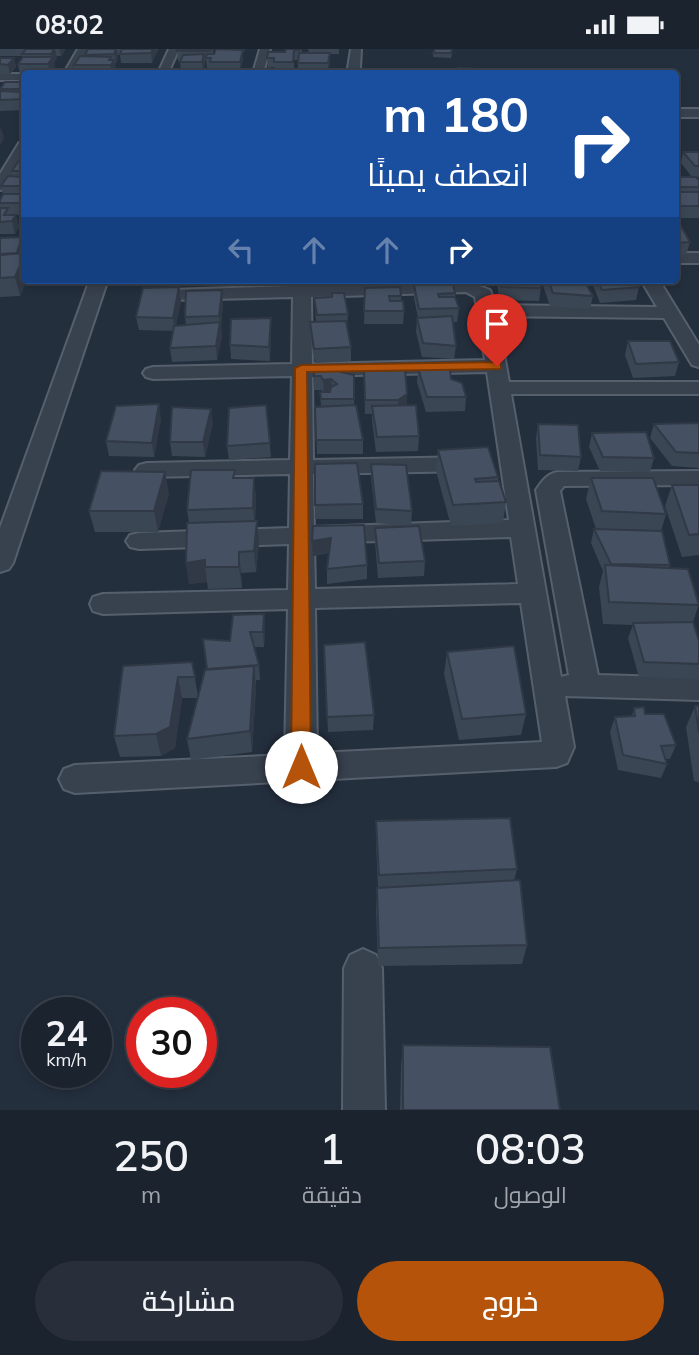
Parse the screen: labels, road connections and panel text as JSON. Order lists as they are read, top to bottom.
{
  "page": {
    "status": "08:02",
    "turn": ["180 m", "انعطف يمينًا"],
    "speed": "24 km/h",
    "limit": "30",
    "eta": [
      "08:03",
      "الوصول",
      "1",
      "دقيقة",
      "250",
      "m"
    ],
    "buttons": ["خروج", "مشاركة"]
  }
}
